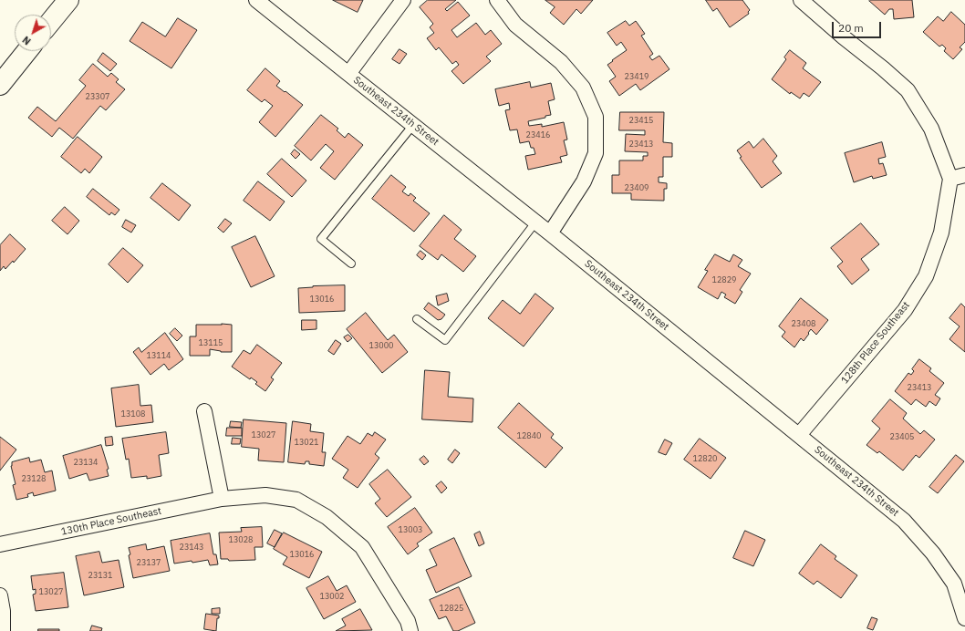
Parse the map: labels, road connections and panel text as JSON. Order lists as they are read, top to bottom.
{
  "streets": {
    "street": ["Southeast 234th Street", "128th Place Southeast", "130th Place Southeast"]
  },
  "crossings": [
    ["Southeast 234th Street", "128th Place Southeast"]
  ],
  "house_numbers": [
    "23419",
    "23307",
    "23415",
    "23416",
    "23413",
    "23409",
    "12829",
    "13016",
    "23408",
    "13115",
    "13000",
    "13114",
    "23413",
    "13108",
    "13027",
    "12840",
    "23405",
    "13021",
    "12820",
    "23134",
    "23128",
    "13003",
    "13028",
    "23143",
    "13016",
    "23137",
    "23131",
    "13027",
    "13002",
    "12825"
  ],
  "scale_bar": "20 m",
  "north": "bottom left"
}
